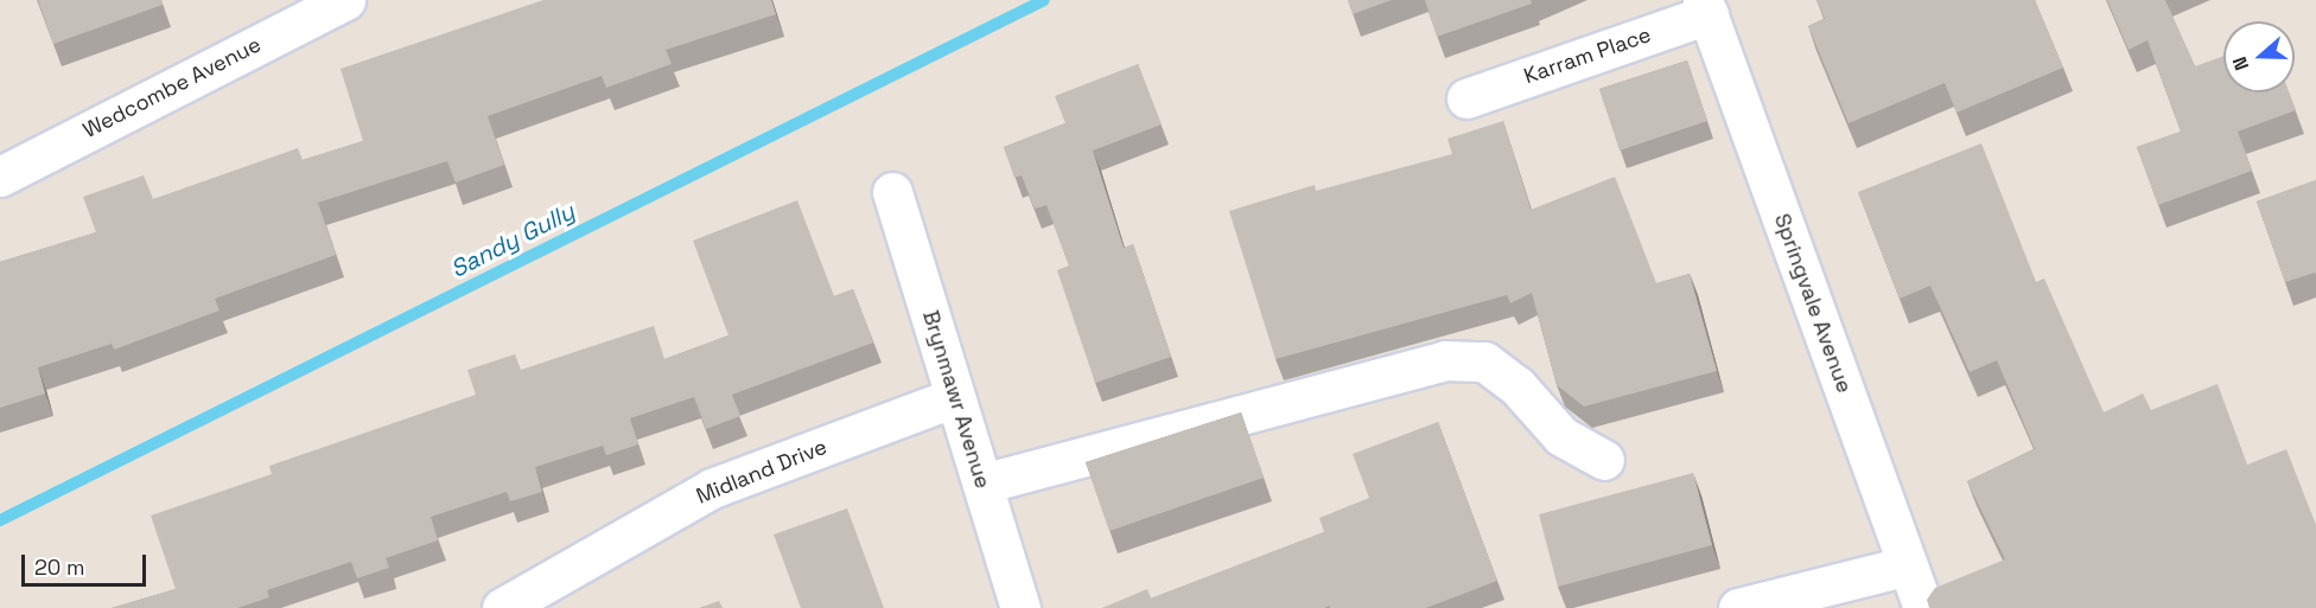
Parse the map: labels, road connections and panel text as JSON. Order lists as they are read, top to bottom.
{
  "streets": {
    "street": [
      "Karram Place",
      "Wedcombe Avenue",
      "Springvale Avenue",
      "Brynmawr Avenue",
      "Midland Drive"
    ]
  },
  "crossings": [
    ["Karram Place", "Springvale Avenue"],
    ["Brynmawr Avenue", "Midland Drive"]
  ],
  "water": ["Sandy Gully"],
  "scale_bar": "20 m",
  "north": "left"
}
